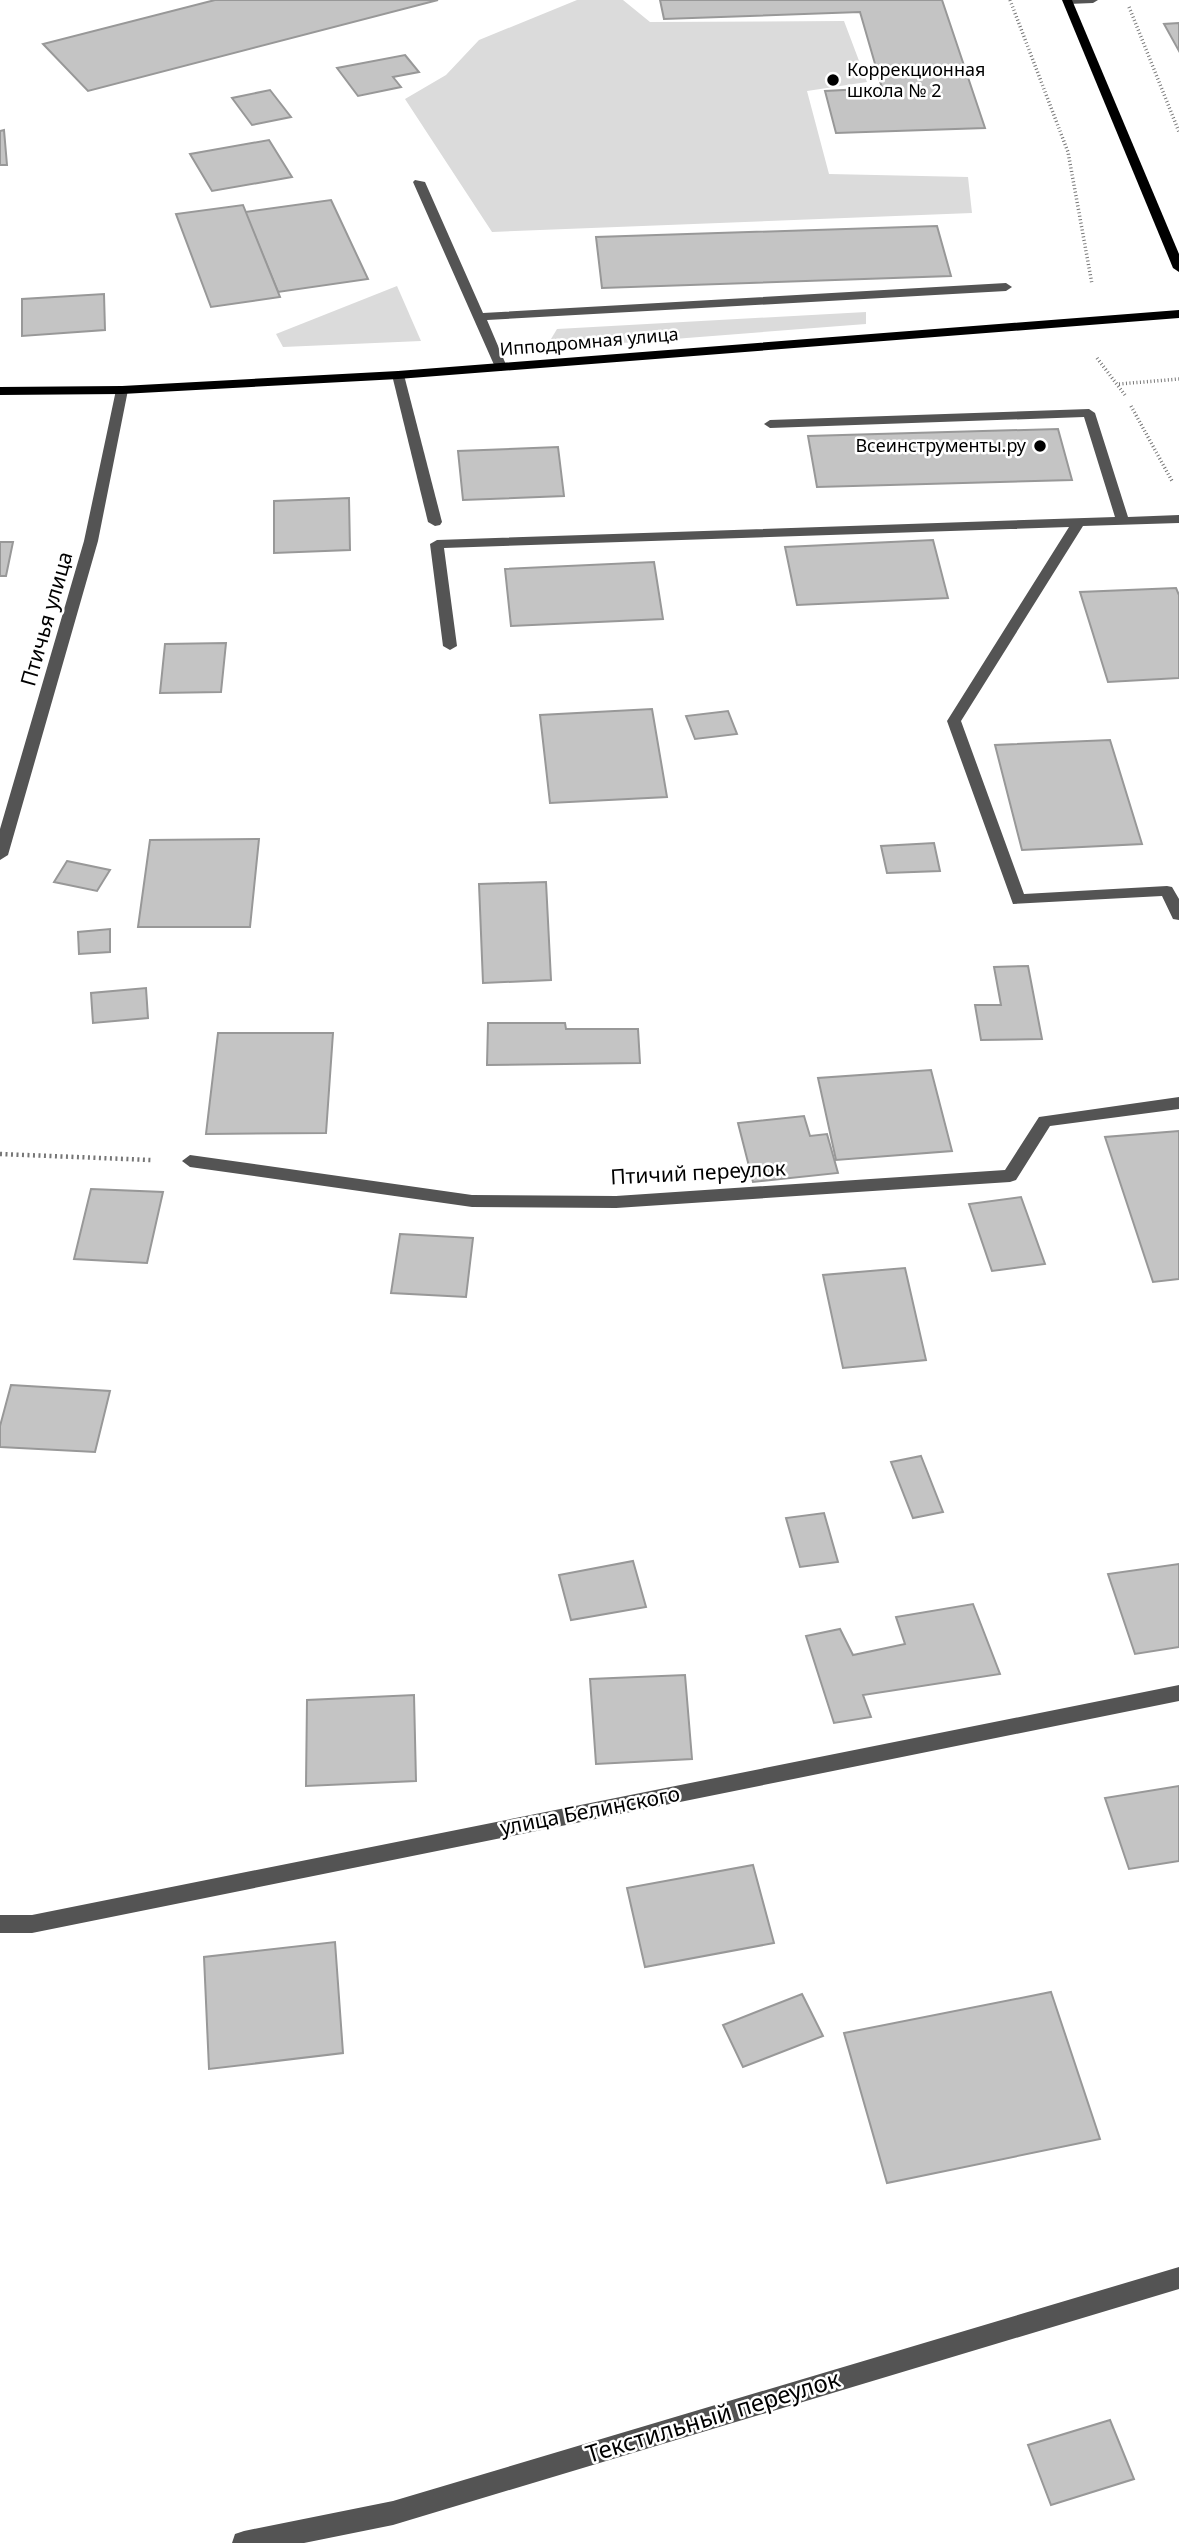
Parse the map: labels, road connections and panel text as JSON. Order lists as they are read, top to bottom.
{
  "streets": {
    "main road": ["Ипподромная улица"],
    "street": [
      "Птичья улица",
      "Птичий переулок",
      "улица Белинского",
      "Текстильный переулок"
    ]
  },
  "crossings": [
    ["Ипподромная улица", "Птичья улица"]
  ],
  "places": ["Коррекционная школа № 2", "Всеинструменты.ру"]
}
